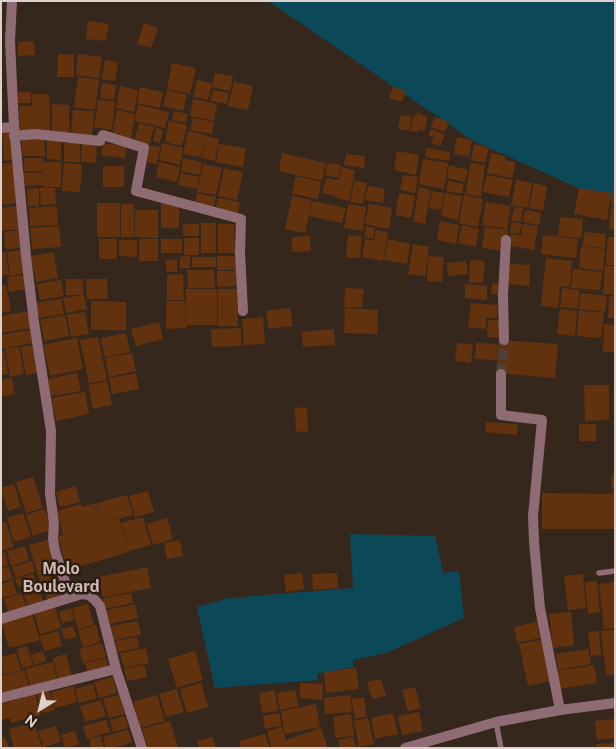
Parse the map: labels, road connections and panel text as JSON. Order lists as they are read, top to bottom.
{
  "districts": ["Molo Boulevard"],
  "north": "bottom left"
}
